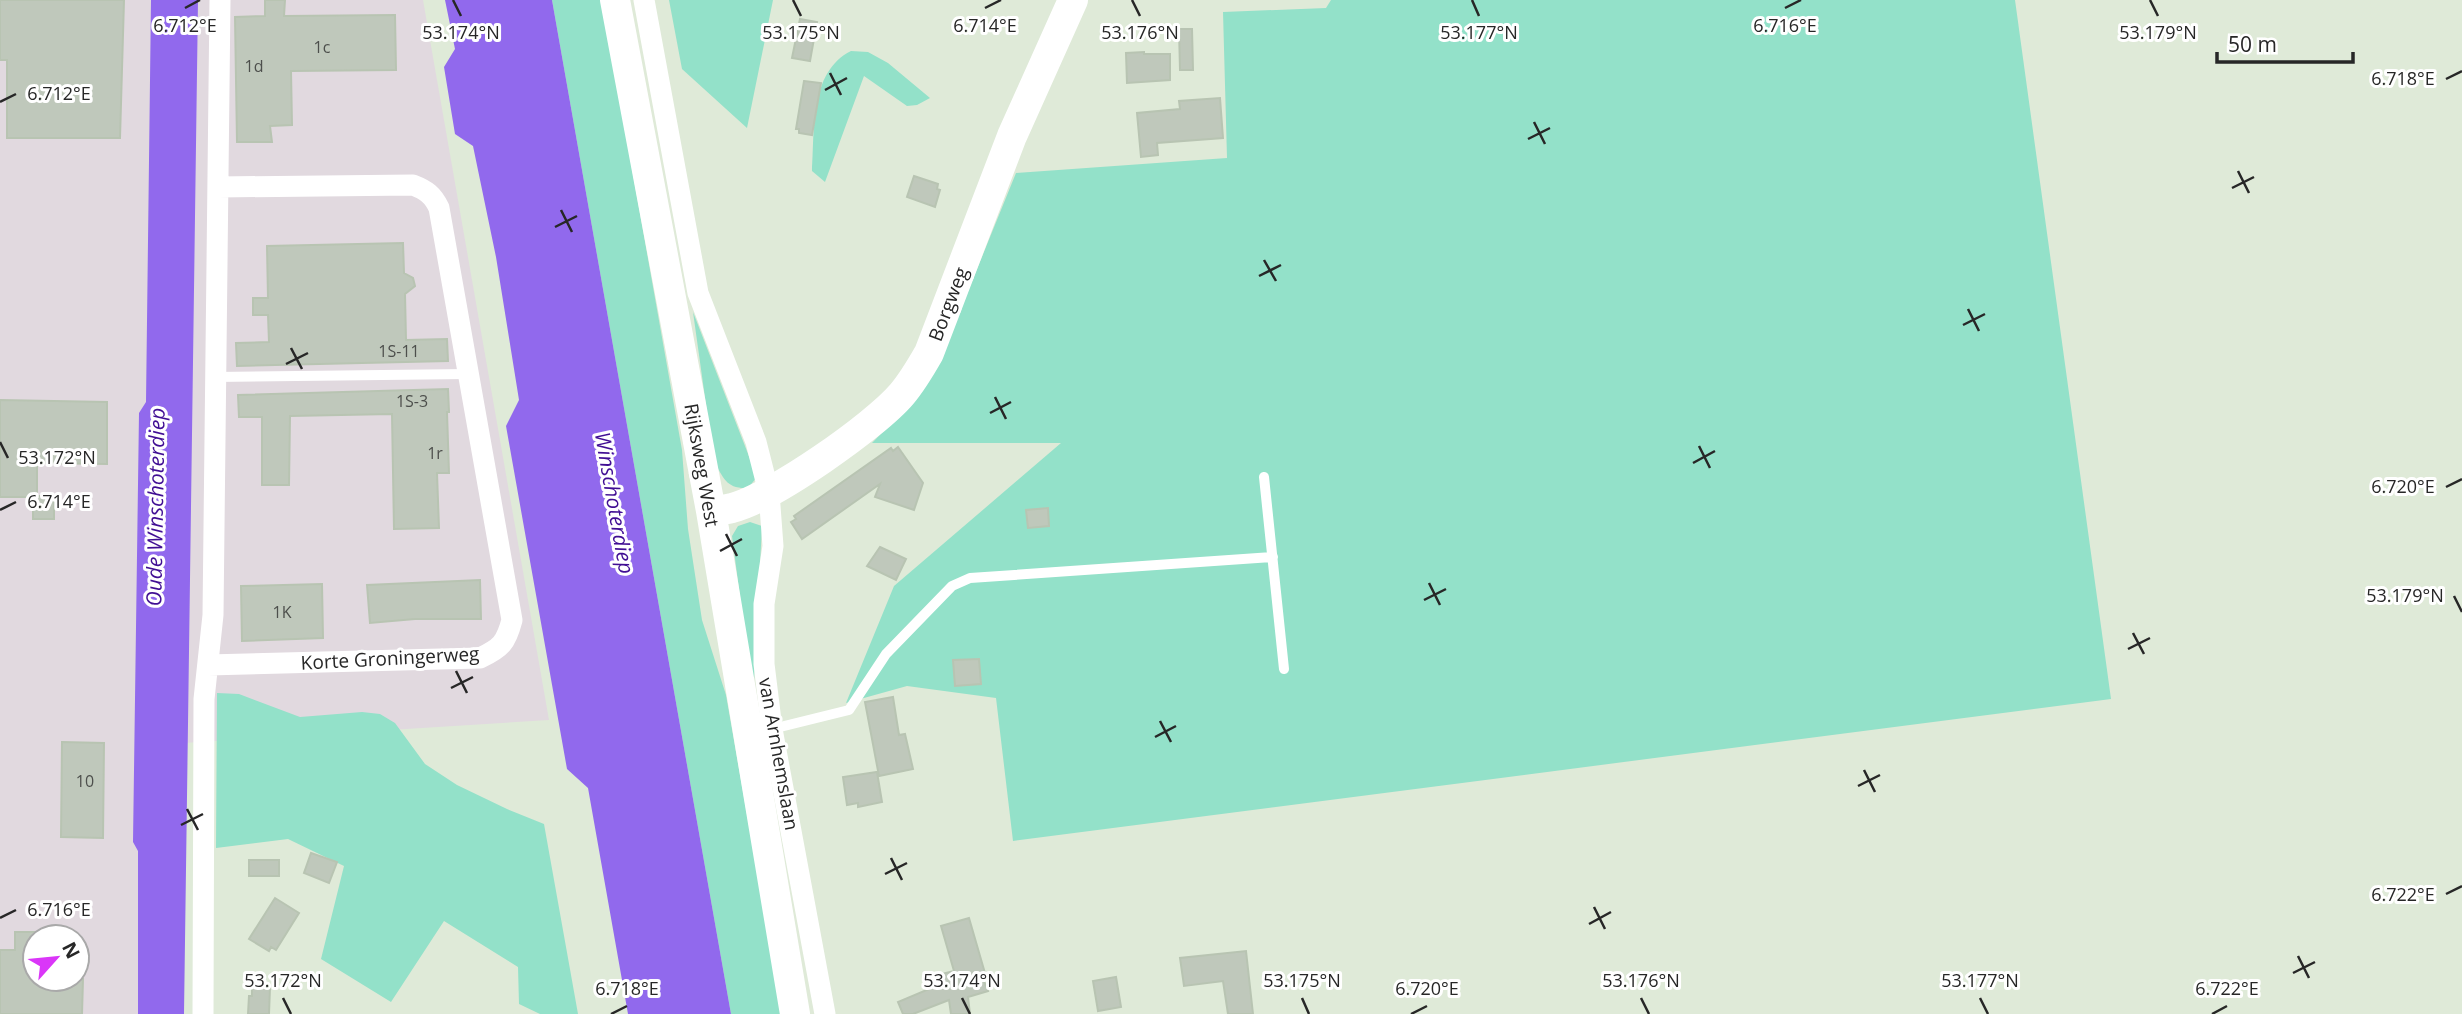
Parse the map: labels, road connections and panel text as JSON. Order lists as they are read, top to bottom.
{
  "streets": {
    "main road": ["Borgweg", "Rijksweg West"],
    "street": ["Korte Groningerweg", "van Arnhemslaan"]
  },
  "crossings": [
    ["Borgweg", "Rijksweg West"],
    ["Borgweg", "van Arnhemslaan"]
  ],
  "water": ["Winschoterdiep", "Oude Winschoterdiep"],
  "house_numbers": [
    "1c",
    "1d",
    "1S-11",
    "1S-3",
    "1r",
    "1K",
    "10"
  ],
  "scale_bar": "50 m",
  "north": "top right",
  "coordinates": [
    "6.712°E",
    "6.714°E",
    "6.716°E",
    "53.174°N",
    "53.175°N",
    "53.176°N",
    "53.177°N",
    "53.179°N",
    "6.718°E",
    "53.172°N",
    "6.720°E",
    "6.722°E"
  ]
}
